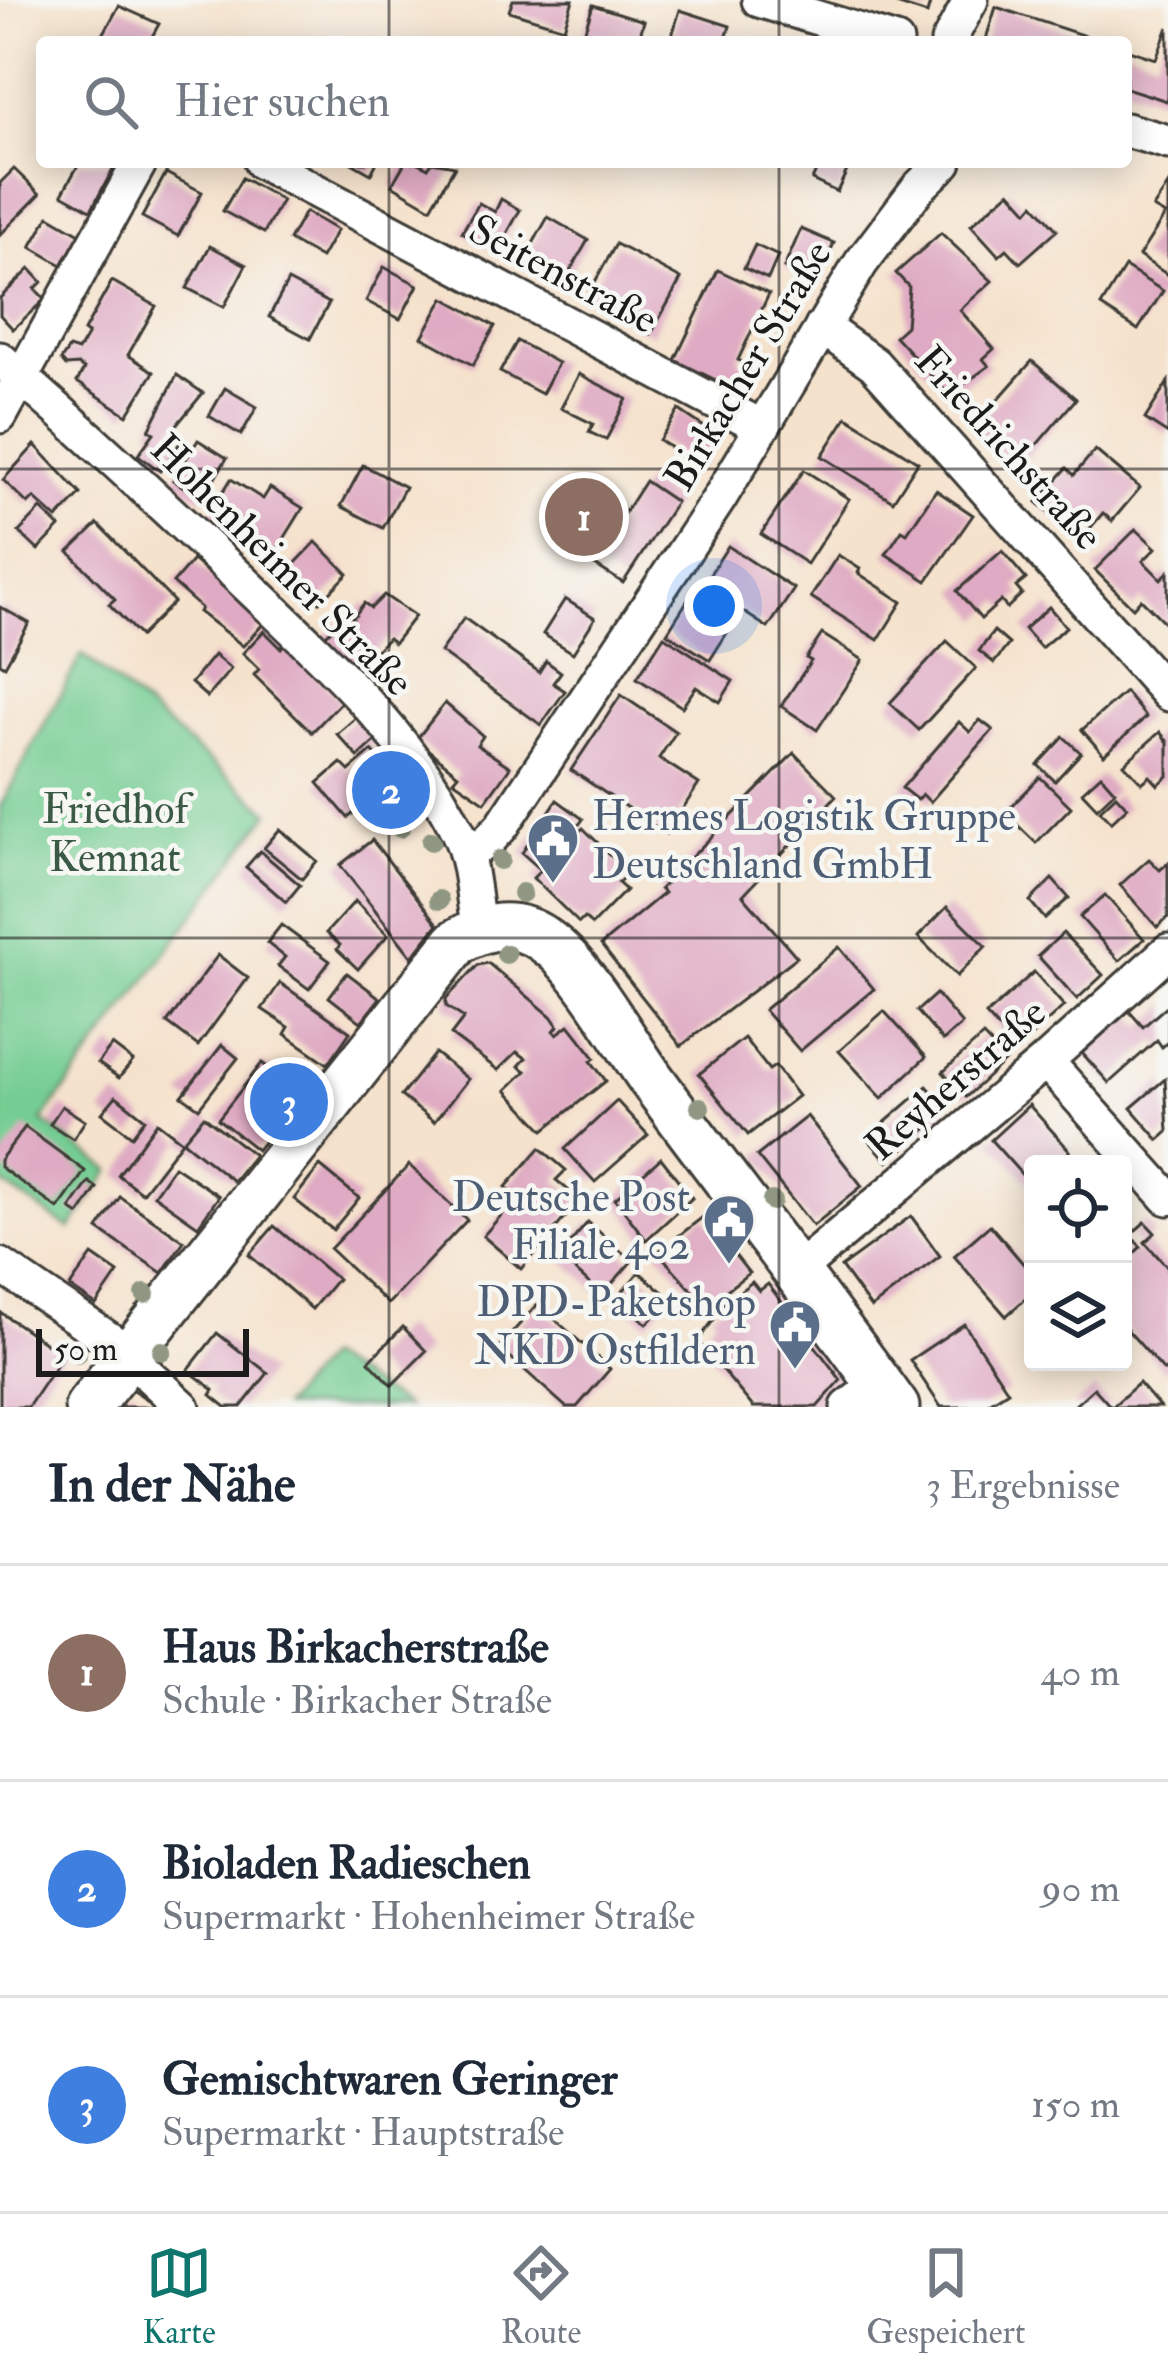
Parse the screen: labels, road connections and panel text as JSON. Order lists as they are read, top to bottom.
{
  "streets": {
    "street": [
      "Seitenstraße",
      "Birkacher Straße",
      "Friedrichstraße",
      "Hohenheimer Straße",
      "Reyherstraße"
    ]
  },
  "crossings": [
    ["Seitenstraße", "Birkacher Straße"],
    ["Birkacher Straße", "Friedrichstraße"],
    ["Birkacher Straße", "Hohenheimer Straße"]
  ],
  "parks": ["Friedhof Kemnat"],
  "places": {
    "public building": ["Hermes Logistik Gruppe Deutschland GmbH", "Deutsche Post Filiale 402", "DPD-Paketshop NKD Ostfildern"]
  },
  "scale_bar": "50 m",
  "page": {
    "search": "Hier suchen",
    "pins": ["1", "2", "3"],
    "scale": "50 m",
    "heading": ["In der Nähe", "3 Ergebnisse"],
    "list": [
      {
        "mark": "1",
        "name": "Haus Birkacherstraße",
        "note": "Schule · Birkacher Straße",
        "value": "40 m"
      },
      {
        "mark": "2",
        "name": "Bioladen Radieschen",
        "note": "Supermarkt · Hohenheimer Straße",
        "value": "90 m"
      },
      {
        "mark": "3",
        "name": "Gemischtwaren Geringer",
        "note": "Supermarkt · Hauptstraße",
        "value": "150 m"
      }
    ],
    "nav": ["Karte", "Route", "Gespeichert"]
  }
}
